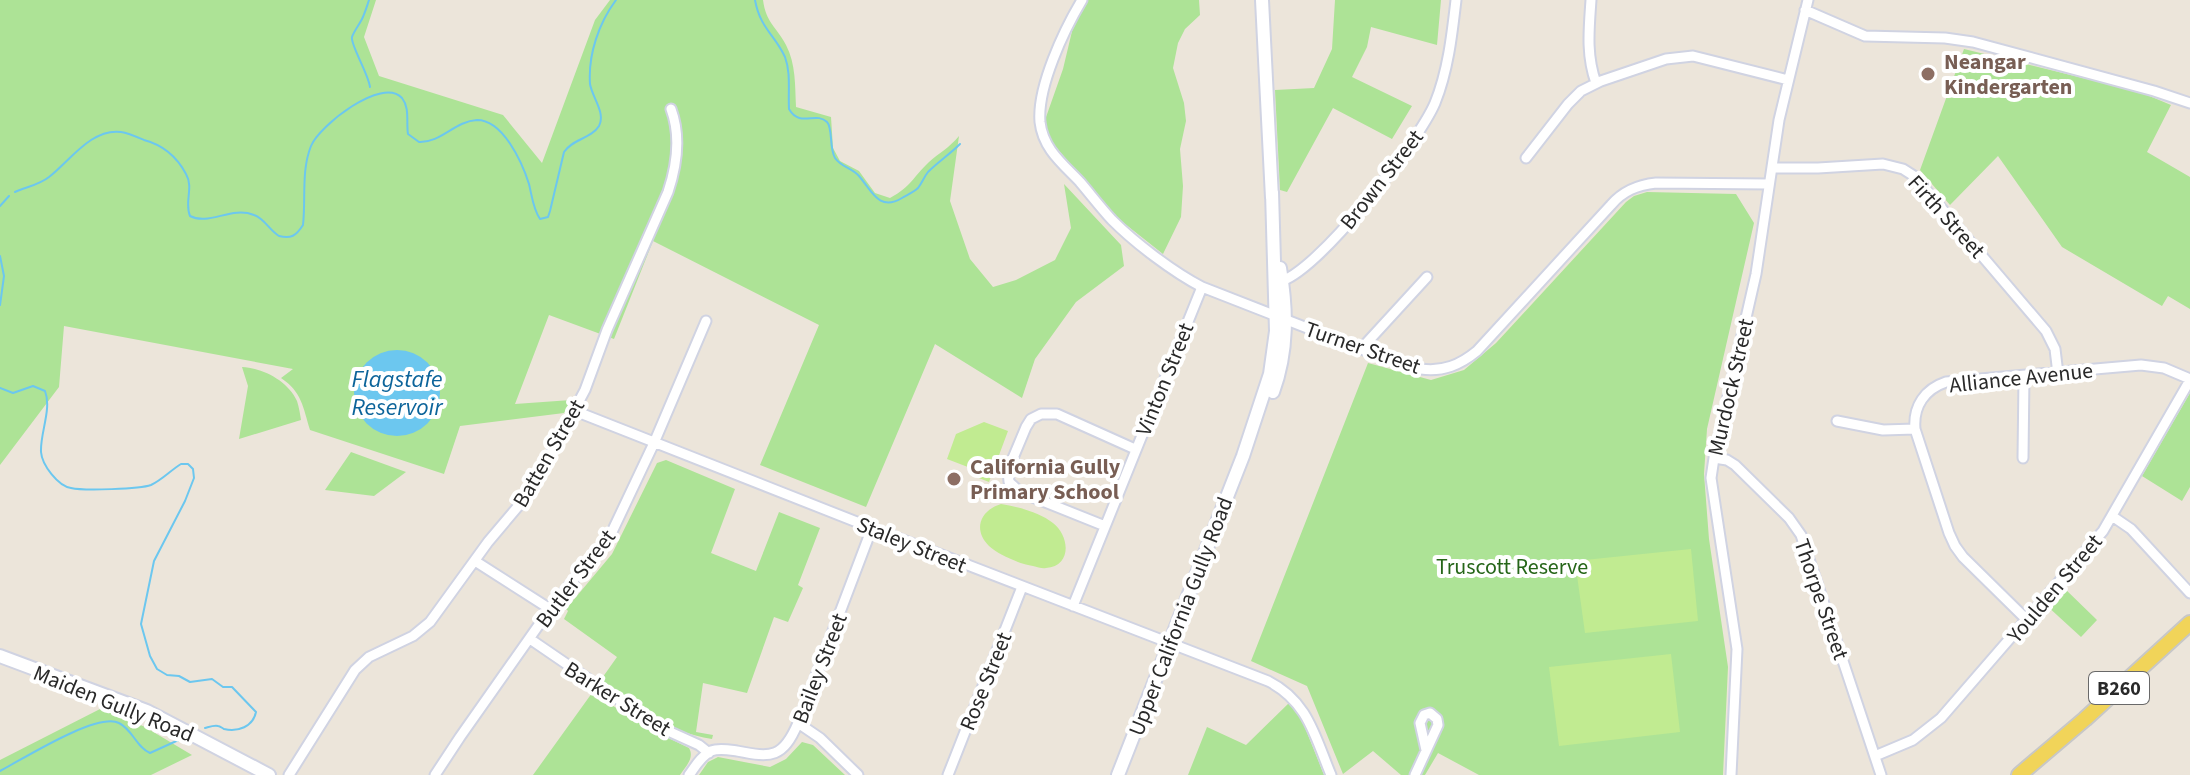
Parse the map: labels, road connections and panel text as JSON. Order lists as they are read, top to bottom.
{
  "streets": {
    "main road": ["B260"],
    "street": [
      "Brown Street",
      "Firth Street",
      "Turner Street",
      "Alliance Avenue",
      "Vinton Street",
      "Murdock Street",
      "Batten Street",
      "Staley Street",
      "Butler Street",
      "Youlden Street",
      "Thorpe Street",
      "Upper California Gully Road",
      "Bailey Street",
      "Rose Street",
      "Barker Street",
      "Maiden Gully Road"
    ]
  },
  "crossings": [
    ["Brown Street", "Upper California Gully Road"],
    ["Firth Street", "Alliance Avenue"],
    ["Firth Street", "Murdock Street"],
    ["Turner Street", "Vinton Street"],
    ["Turner Street", "Murdock Street"],
    ["Turner Street", "Upper California Gully Road"],
    ["Alliance Avenue", "Youlden Street"],
    ["Vinton Street", "Staley Street"],
    ["Murdock Street", "Thorpe Street"],
    ["Batten Street", "Staley Street"],
    ["Staley Street", "Butler Street"],
    ["Staley Street", "Upper California Gully Road"],
    ["Staley Street", "Bailey Street"],
    ["Staley Street", "Rose Street"],
    ["Butler Street", "Barker Street"],
    ["Youlden Street", "Thorpe Street"],
    ["Bailey Street", "Barker Street"]
  ],
  "water": ["Flagstafe Reservoir"],
  "parks": ["Truscott Reserve"],
  "places": ["Neangar Kindergarten", "California Gully Primary School"]
}
